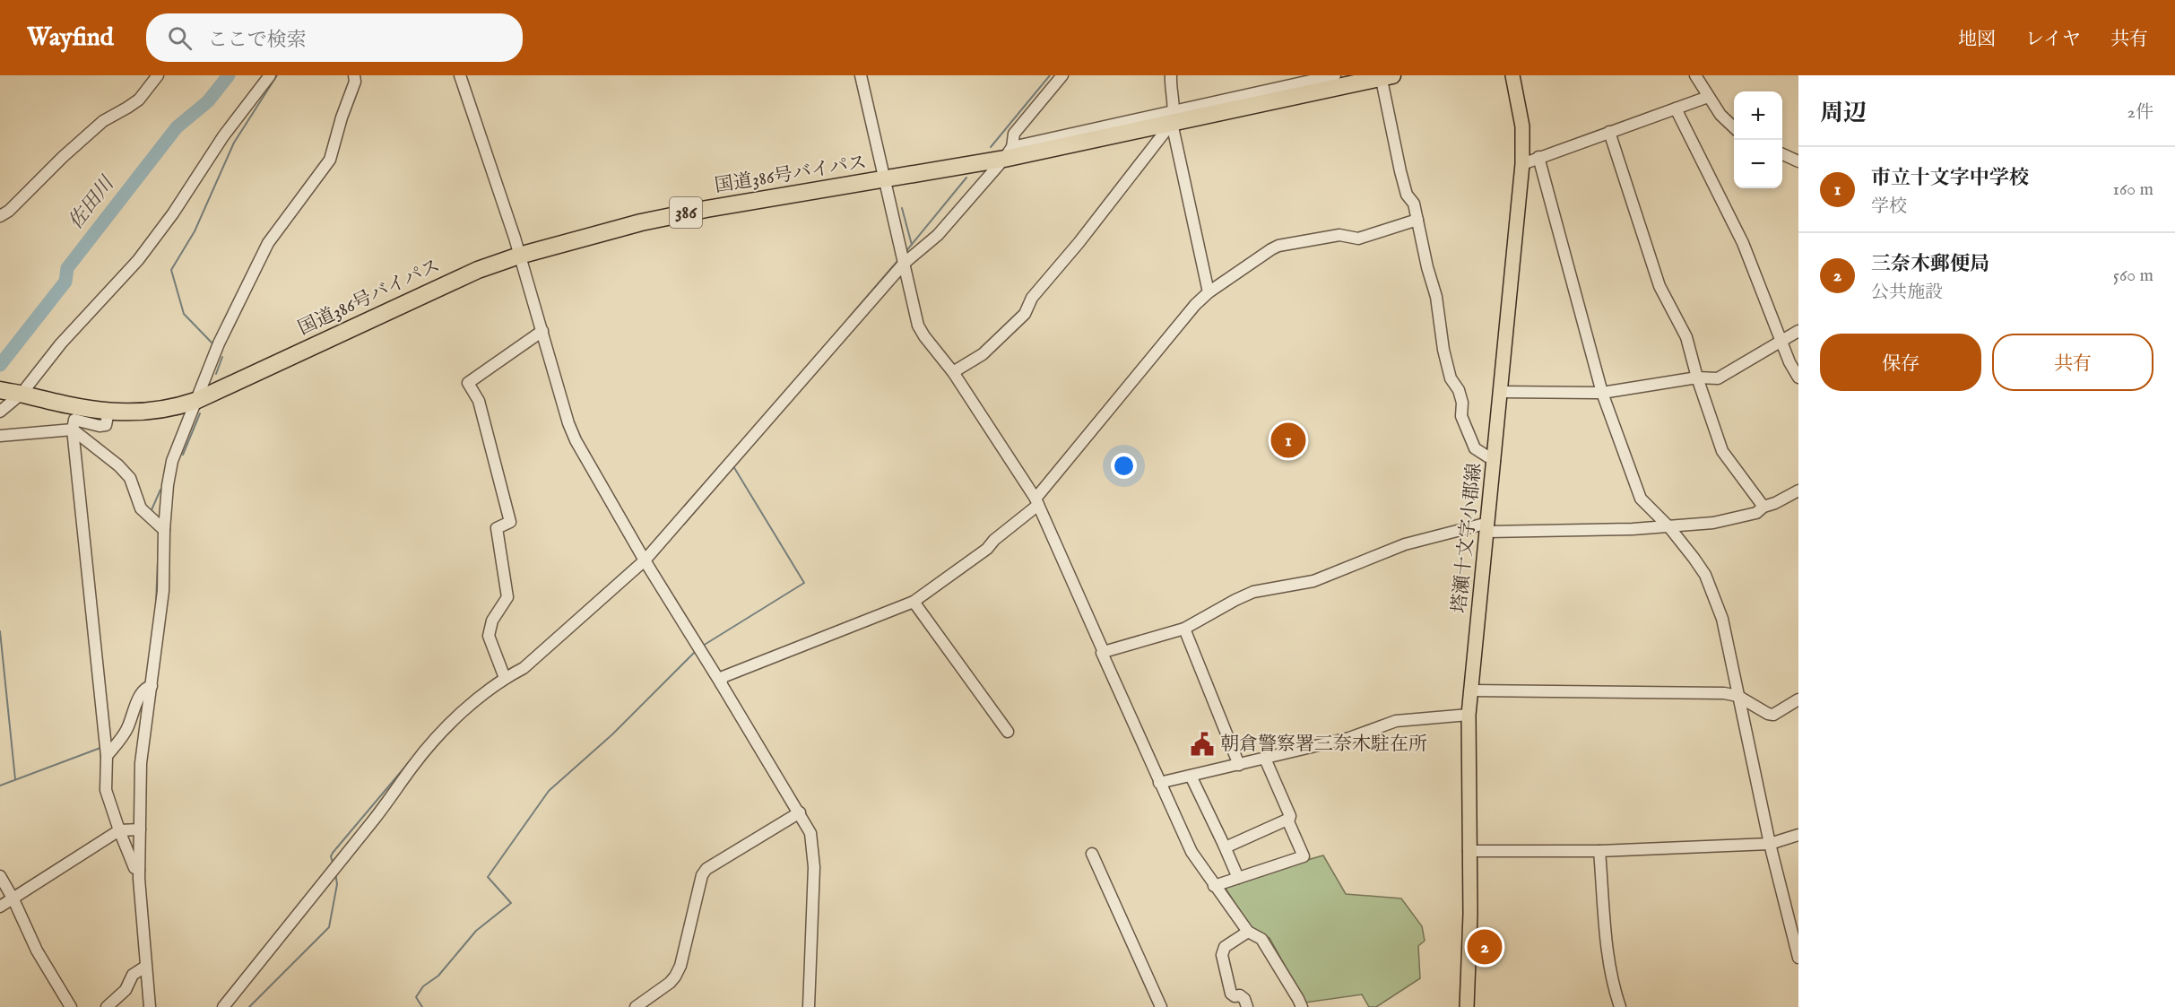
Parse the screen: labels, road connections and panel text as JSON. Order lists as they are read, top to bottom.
{
  "streets": {
    "highway": ["国道386号バイパス", "386"],
    "main road": ["塔瀬十文字小郡線"]
  },
  "water": ["佐田川"],
  "places": {
    "public building": ["朝倉警察署三奈木駐在所"]
  },
  "page": {
    "header": "Wayfind",
    "search": "ここで検索",
    "nav": ["地図", "レイヤ", "共有"],
    "heading": ["周辺", "2件"],
    "map_buttons": ["+", "−"],
    "list": [
      {
        "mark": "1",
        "name": "市立十文字中学校",
        "note": "学校",
        "value": "160 m"
      },
      {
        "mark": "2",
        "name": "三奈木郵便局",
        "note": "公共施設",
        "value": "560 m"
      }
    ],
    "buttons": ["保存", "共有"],
    "pins": ["1", "2"]
  }
}
